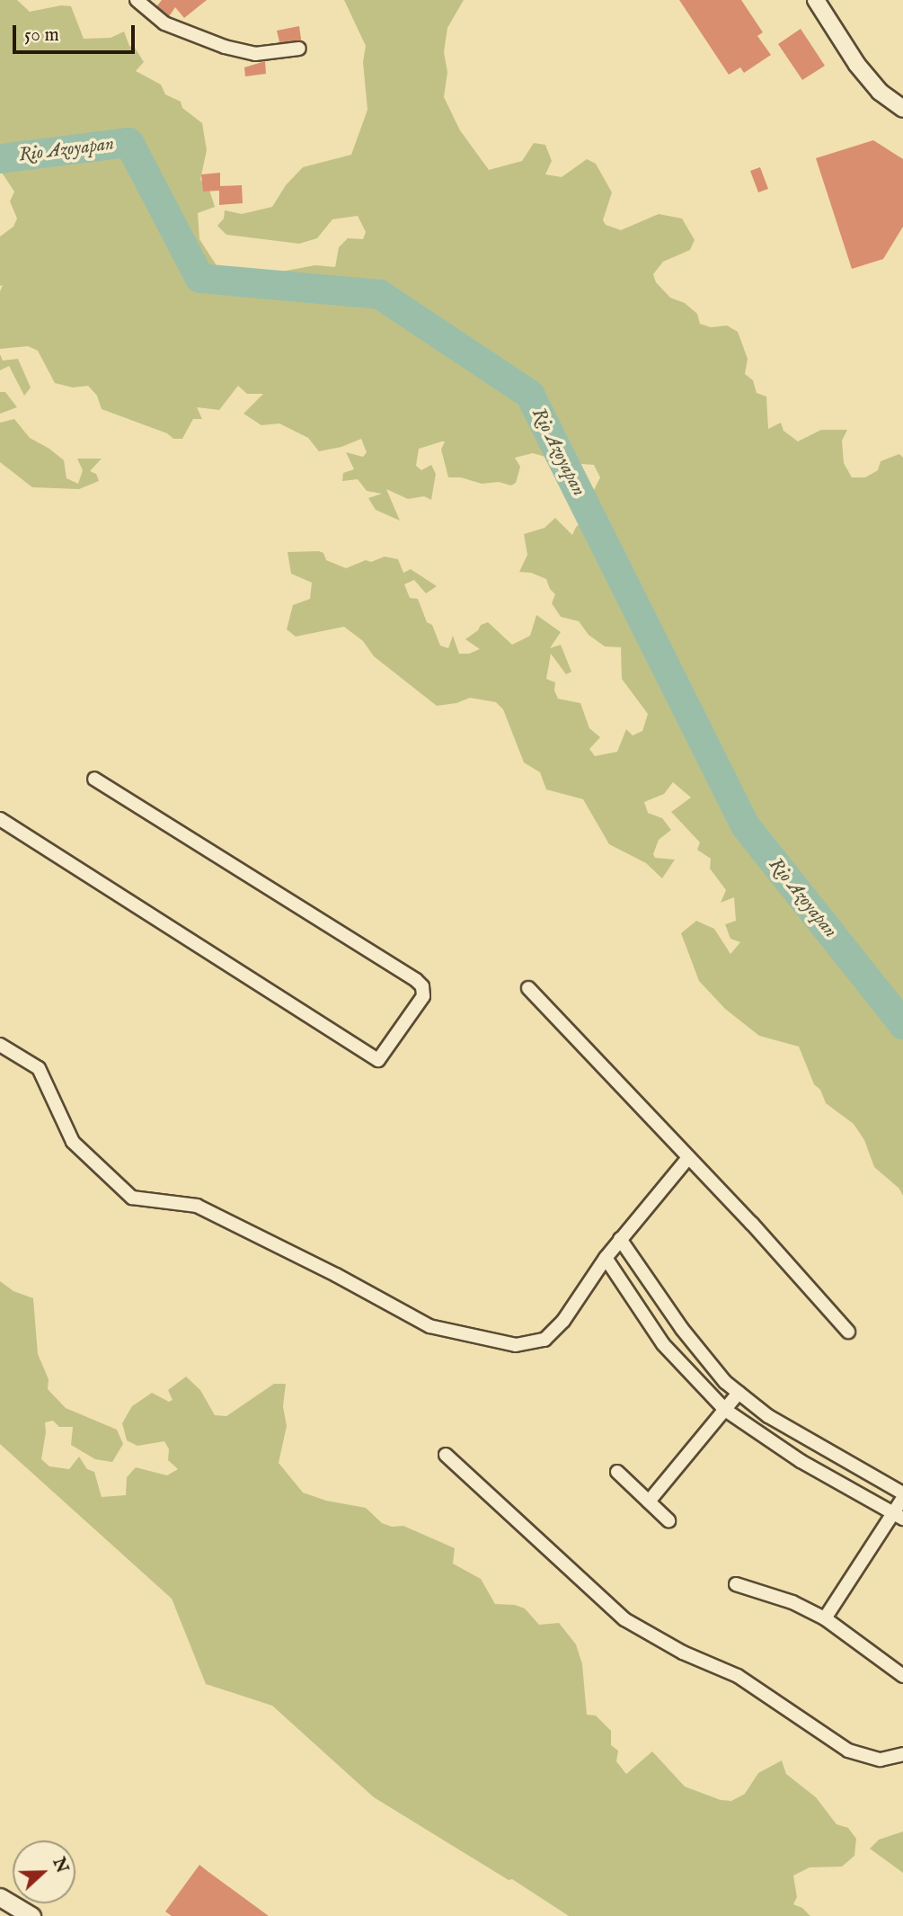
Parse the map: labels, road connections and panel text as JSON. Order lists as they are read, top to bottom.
{
  "water": ["Rio Azoyapan"],
  "scale_bar": "50 m",
  "north": "right"
}
